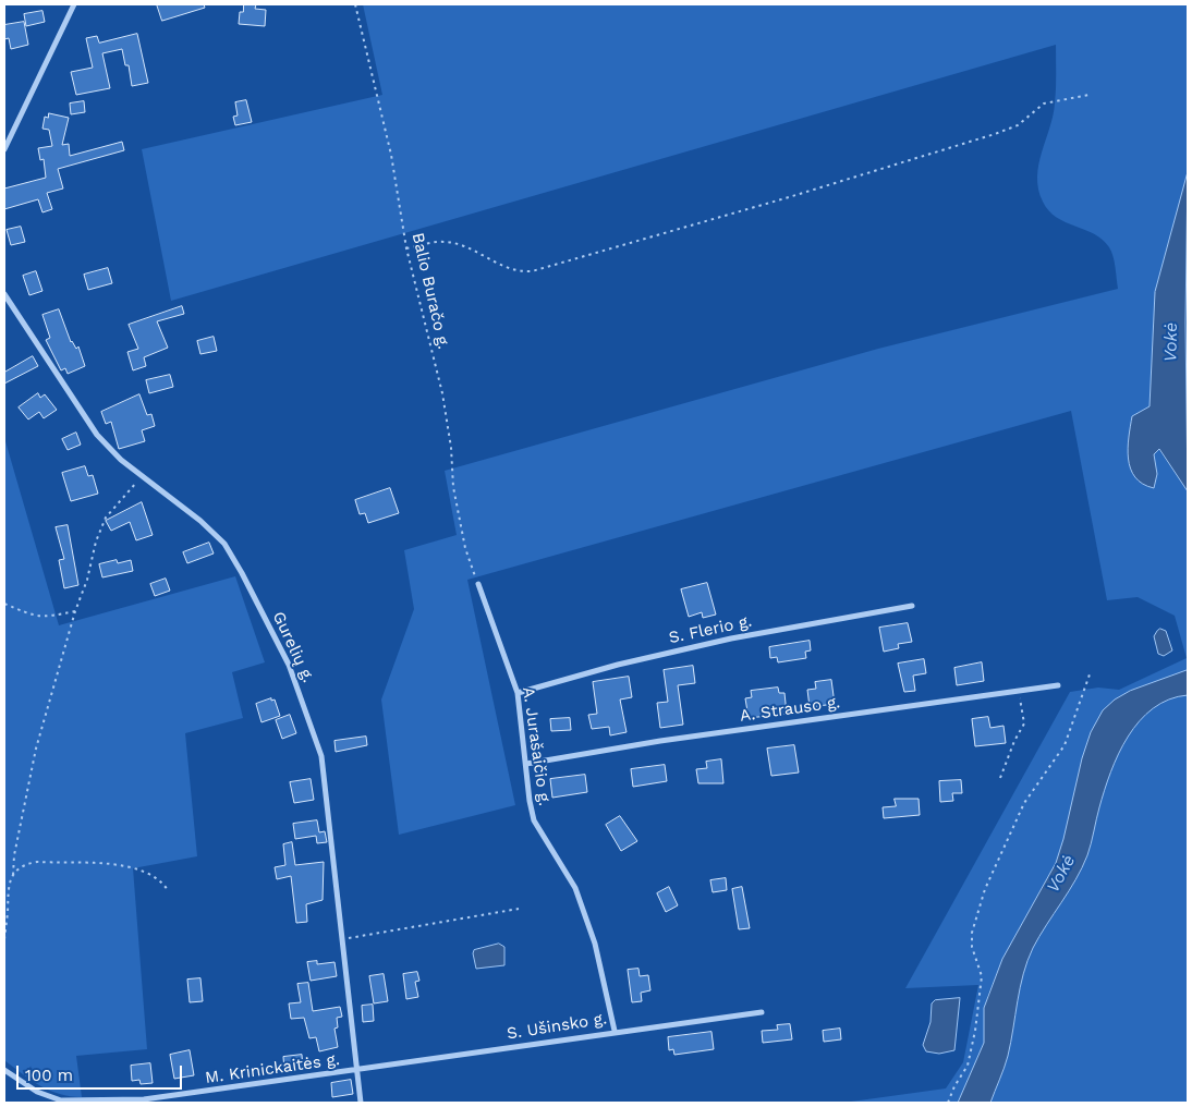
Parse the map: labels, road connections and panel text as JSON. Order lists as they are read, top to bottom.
{
  "streets": {
    "street": [
      "S. Flerio g.",
      "Gurelių g.",
      "A. Strauso g.",
      "A. Jurašaičio g.",
      "S. Ušinsko g.",
      "M. Krinickaitės g."
    ],
    "path": ["Balio Buračo g."]
  },
  "crossings": [
    ["Balio Buračo g.", "A. Jurašaičio g."],
    ["S. Flerio g.", "A. Jurašaičio g."],
    ["Gurelių g.", "S. Ušinsko g."],
    ["Gurelių g.", "M. Krinickaitės g."],
    ["A. Strauso g.", "A. Jurašaičio g."],
    ["A. Jurašaičio g.", "S. Ušinsko g."],
    ["S. Ušinsko g.", "M. Krinickaitės g."]
  ],
  "water": ["Vokė"],
  "scale_bar": "100 m"
}
